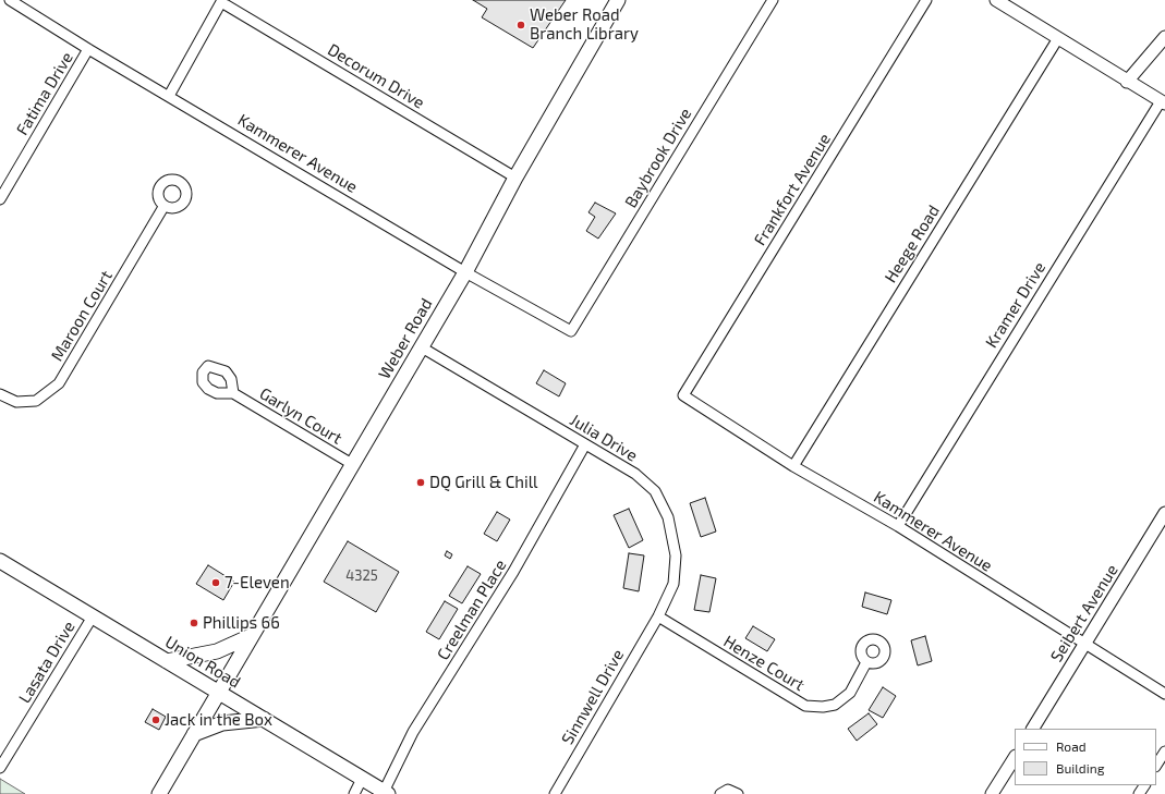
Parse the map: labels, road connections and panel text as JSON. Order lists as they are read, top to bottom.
{
  "streets": {
    "main road": ["Weber Road", "Union Road"],
    "street": [
      "Decorum Drive",
      "Fatima Drive",
      "Kammerer Avenue",
      "Baybrook Drive",
      "Frankfort Avenue",
      "Heege Road",
      "Kramer Drive",
      "Maroon Court",
      "Garlyn Court",
      "Julia Drive",
      "Creelman Place",
      "Seibert Avenue",
      "Lasata Drive",
      "Henze Court",
      "Sinnwell Drive"
    ]
  },
  "crossings": [
    ["Decorum Drive", "Weber Road"],
    ["Fatima Drive", "Kammerer Avenue"],
    ["Kammerer Avenue", "Baybrook Drive"],
    ["Kammerer Avenue", "Frankfort Avenue"],
    ["Kammerer Avenue", "Heege Road"],
    ["Kammerer Avenue", "Kramer Drive"],
    ["Kammerer Avenue", "Weber Road"],
    ["Kammerer Avenue", "Seibert Avenue"],
    ["Weber Road", "Garlyn Court"],
    ["Weber Road", "Julia Drive"],
    ["Weber Road", "Union Road"],
    ["Julia Drive", "Creelman Place"],
    ["Julia Drive", "Henze Court"],
    ["Julia Drive", "Sinnwell Drive"],
    ["Creelman Place", "Union Road"],
    ["Lasata Drive", "Union Road"],
    ["Henze Court", "Sinnwell Drive"]
  ],
  "places": [
    "Weber Road Branch Library",
    "DQ Grill & Chill",
    "7-Eleven",
    "Phillips 66",
    "Jack in the Box"
  ],
  "house_numbers": ["4325"],
  "legend": ["Road", "Building"]
}
